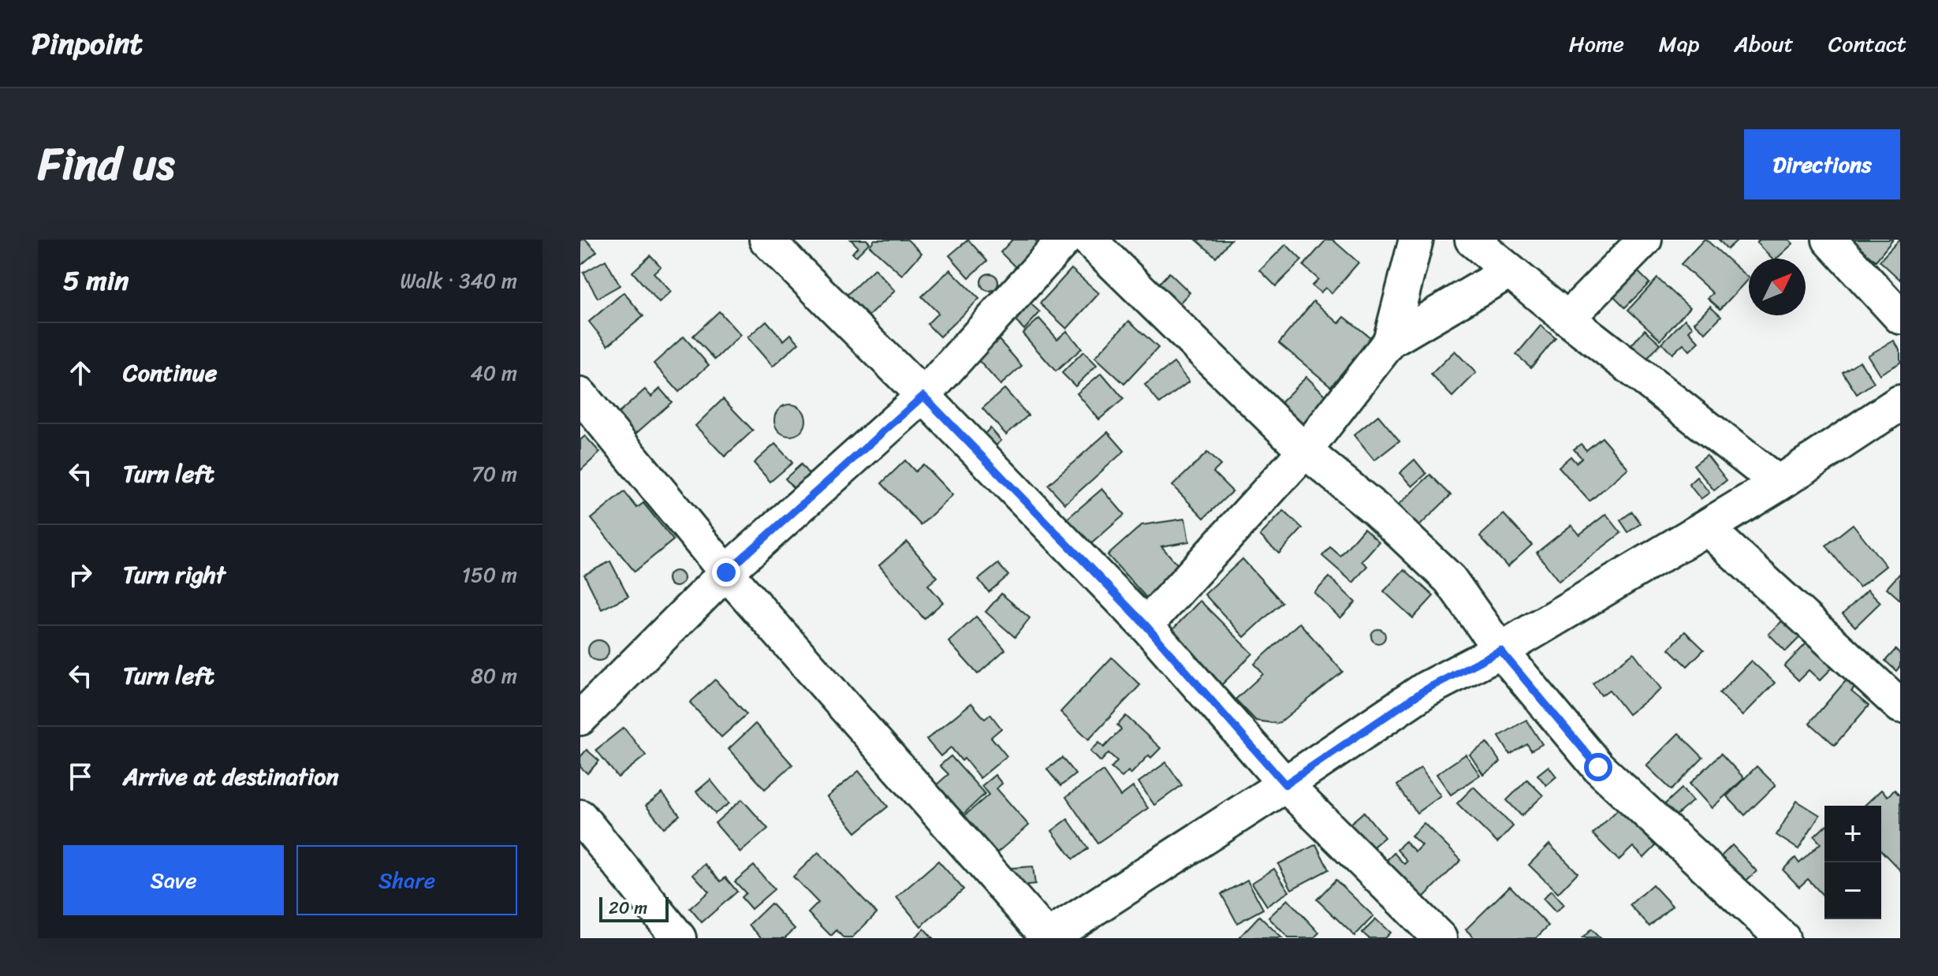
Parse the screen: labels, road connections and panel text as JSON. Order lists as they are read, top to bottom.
{
  "scale_bar": "20 m",
  "north": "top right",
  "page": {
    "header": "Pinpoint",
    "nav": [
      "Home",
      "Map",
      "About",
      "Contact"
    ],
    "title": "Find us",
    "buttons": [
      "Directions",
      ["Save", "Share"]
    ],
    "heading": ["5 min", "Walk · 340 m"],
    "list": [
      ["Continue", "40 m"],
      ["Turn left", "70 m"],
      ["Turn right", "150 m"],
      ["Turn left", "80 m"],
      "Arrive at destination"
    ],
    "map_buttons": ["+", "−"],
    "scale": "20 m"
  }
}
